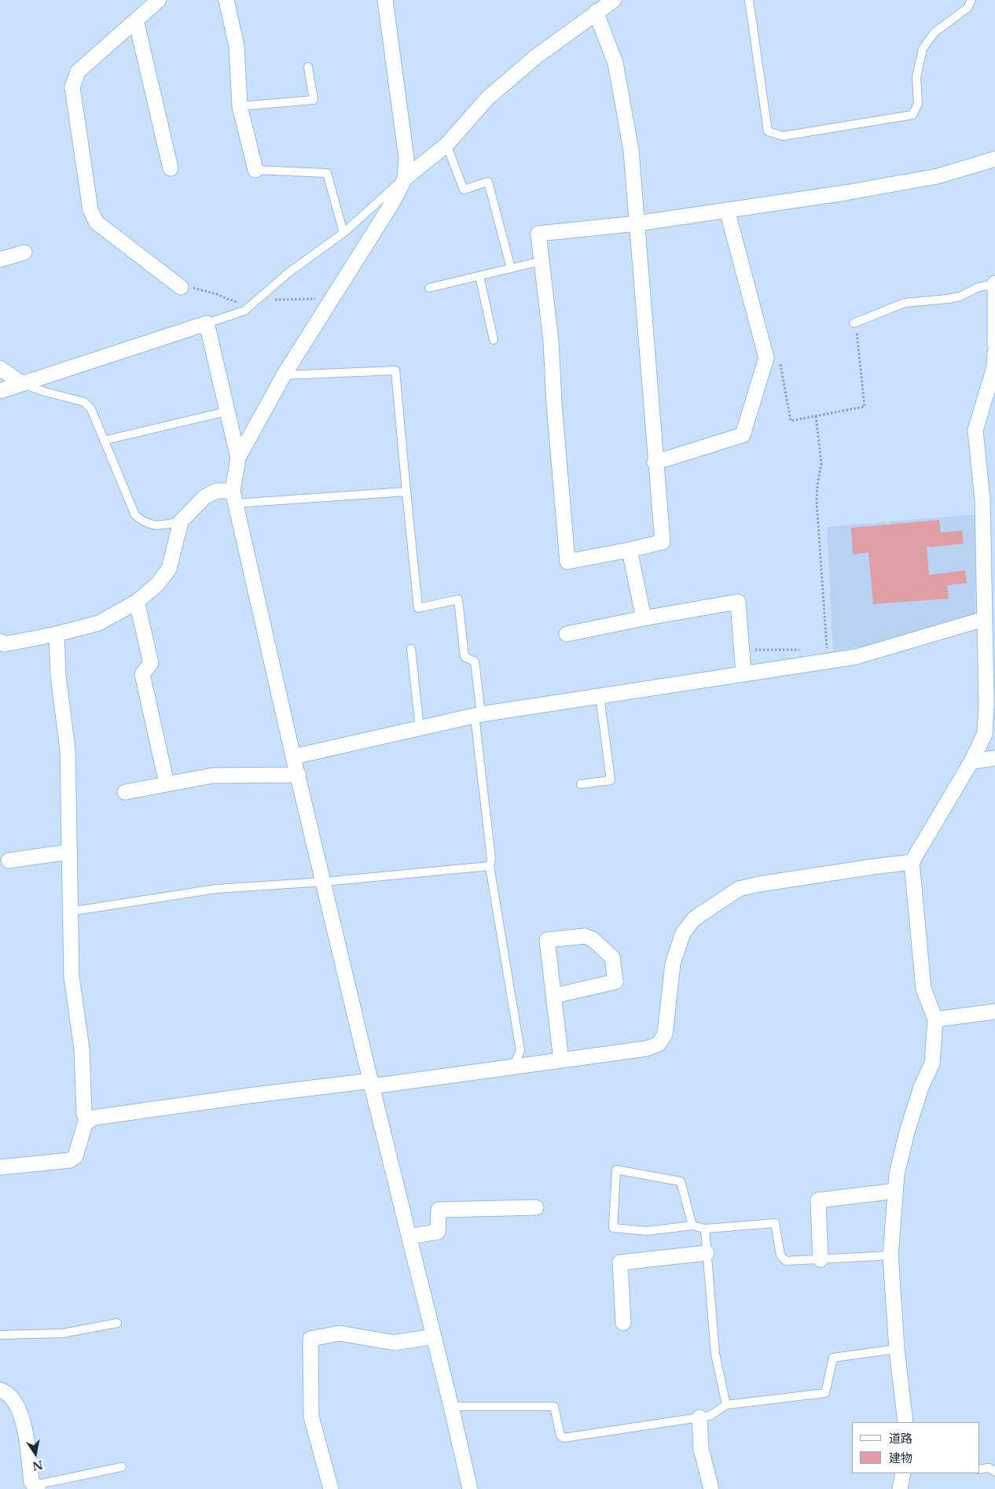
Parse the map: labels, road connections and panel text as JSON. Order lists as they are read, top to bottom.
{
  "legend": ["道路", "建物"],
  "north": "bottom"
}
